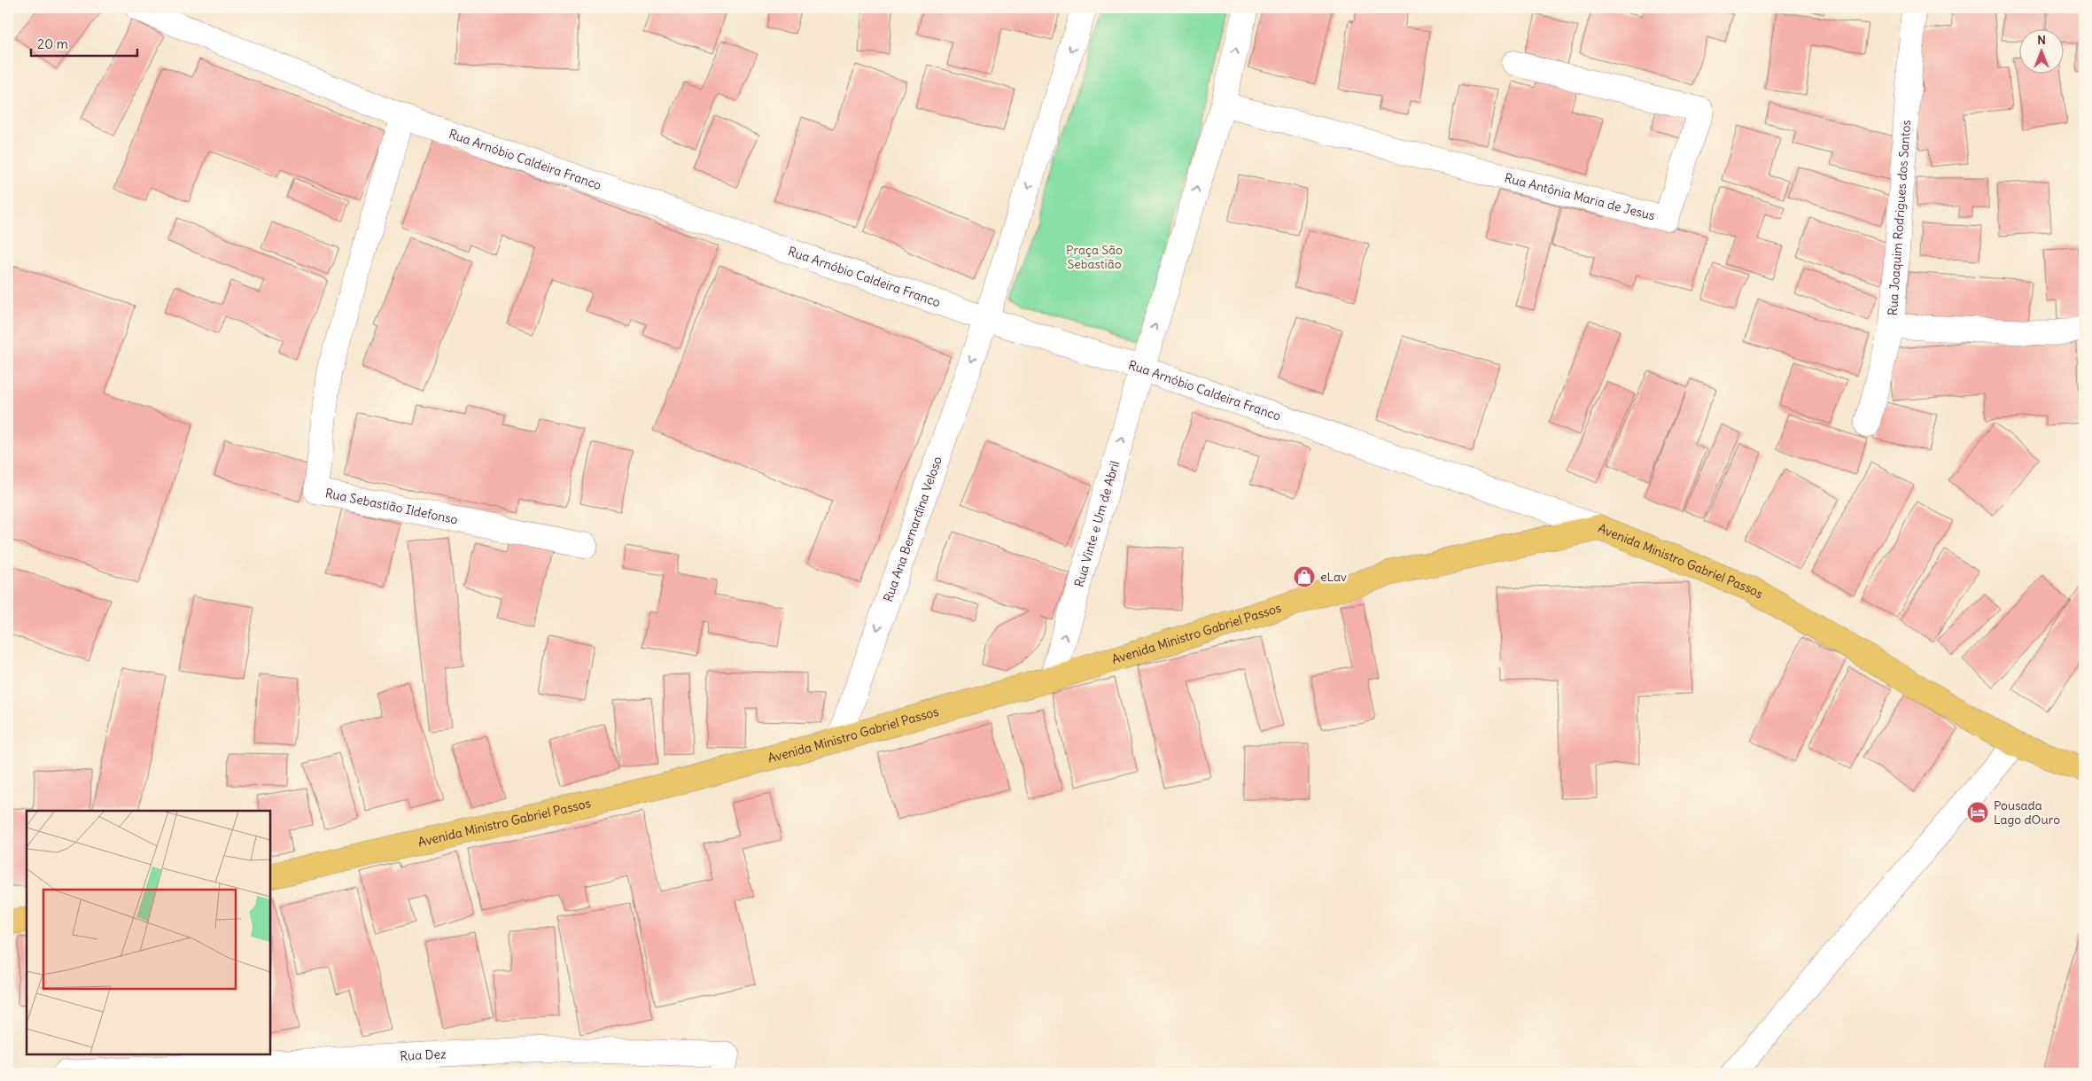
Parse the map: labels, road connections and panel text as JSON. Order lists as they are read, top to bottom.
{
  "streets": {
    "main road": ["Avenida Ministro Gabriel Passos"],
    "street": [
      "Rua Arnóbio Caldeira Franco",
      "Rua Antônia Maria de Jesus",
      "Rua Joaquim Rodrigues dos Santos",
      "Rua Sebastião Ildefonso",
      "Rua Vinte e Um de Abril",
      "Rua Ana Bernardina Veloso",
      "Rua Dez"
    ]
  },
  "crossings": [
    ["Rua Arnóbio Caldeira Franco", "Rua Sebastião Ildefonso"],
    ["Rua Arnóbio Caldeira Franco", "Rua Vinte e Um de Abril"],
    ["Rua Arnóbio Caldeira Franco", "Rua Ana Bernardina Veloso"],
    ["Rua Arnóbio Caldeira Franco", "Avenida Ministro Gabriel Passos"],
    ["Rua Vinte e Um de Abril", "Avenida Ministro Gabriel Passos"],
    ["Rua Ana Bernardina Veloso", "Avenida Ministro Gabriel Passos"]
  ],
  "one_way": ["Rua Vinte e Um de Abril", "Rua Ana Bernardina Veloso"],
  "parks": ["Praça São Sebastião"],
  "places": {
    "shop": ["eLav"],
    "hotel": ["Pousada Lago dOuro"]
  },
  "scale_bar": "20 m",
  "north": "top"
}
